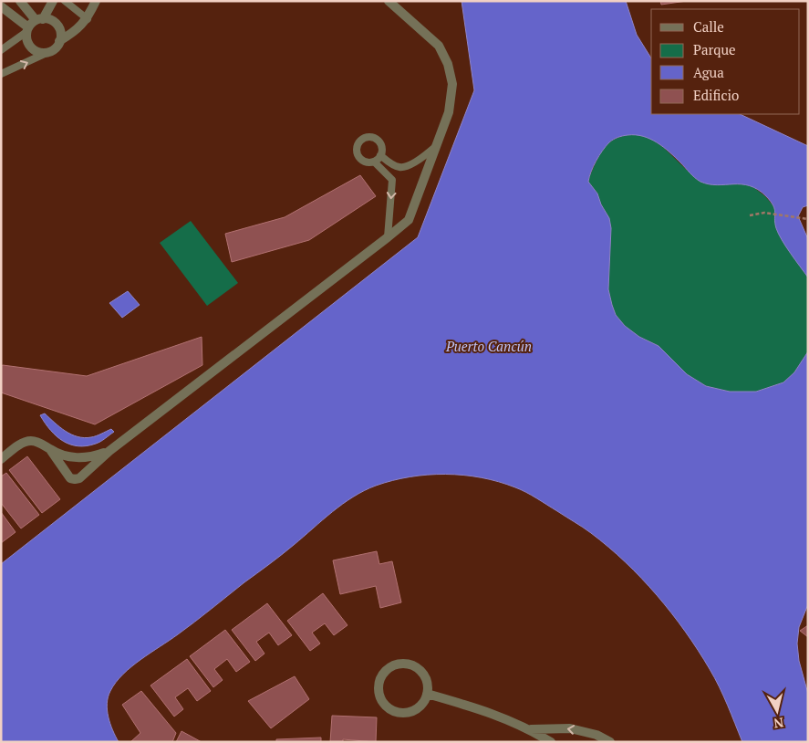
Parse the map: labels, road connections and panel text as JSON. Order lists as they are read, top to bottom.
{
  "water": ["Puerto Cancún"],
  "legend": [
    "Calle",
    "Parque",
    "Agua",
    "Edificio"
  ],
  "north": "bottom"
}
